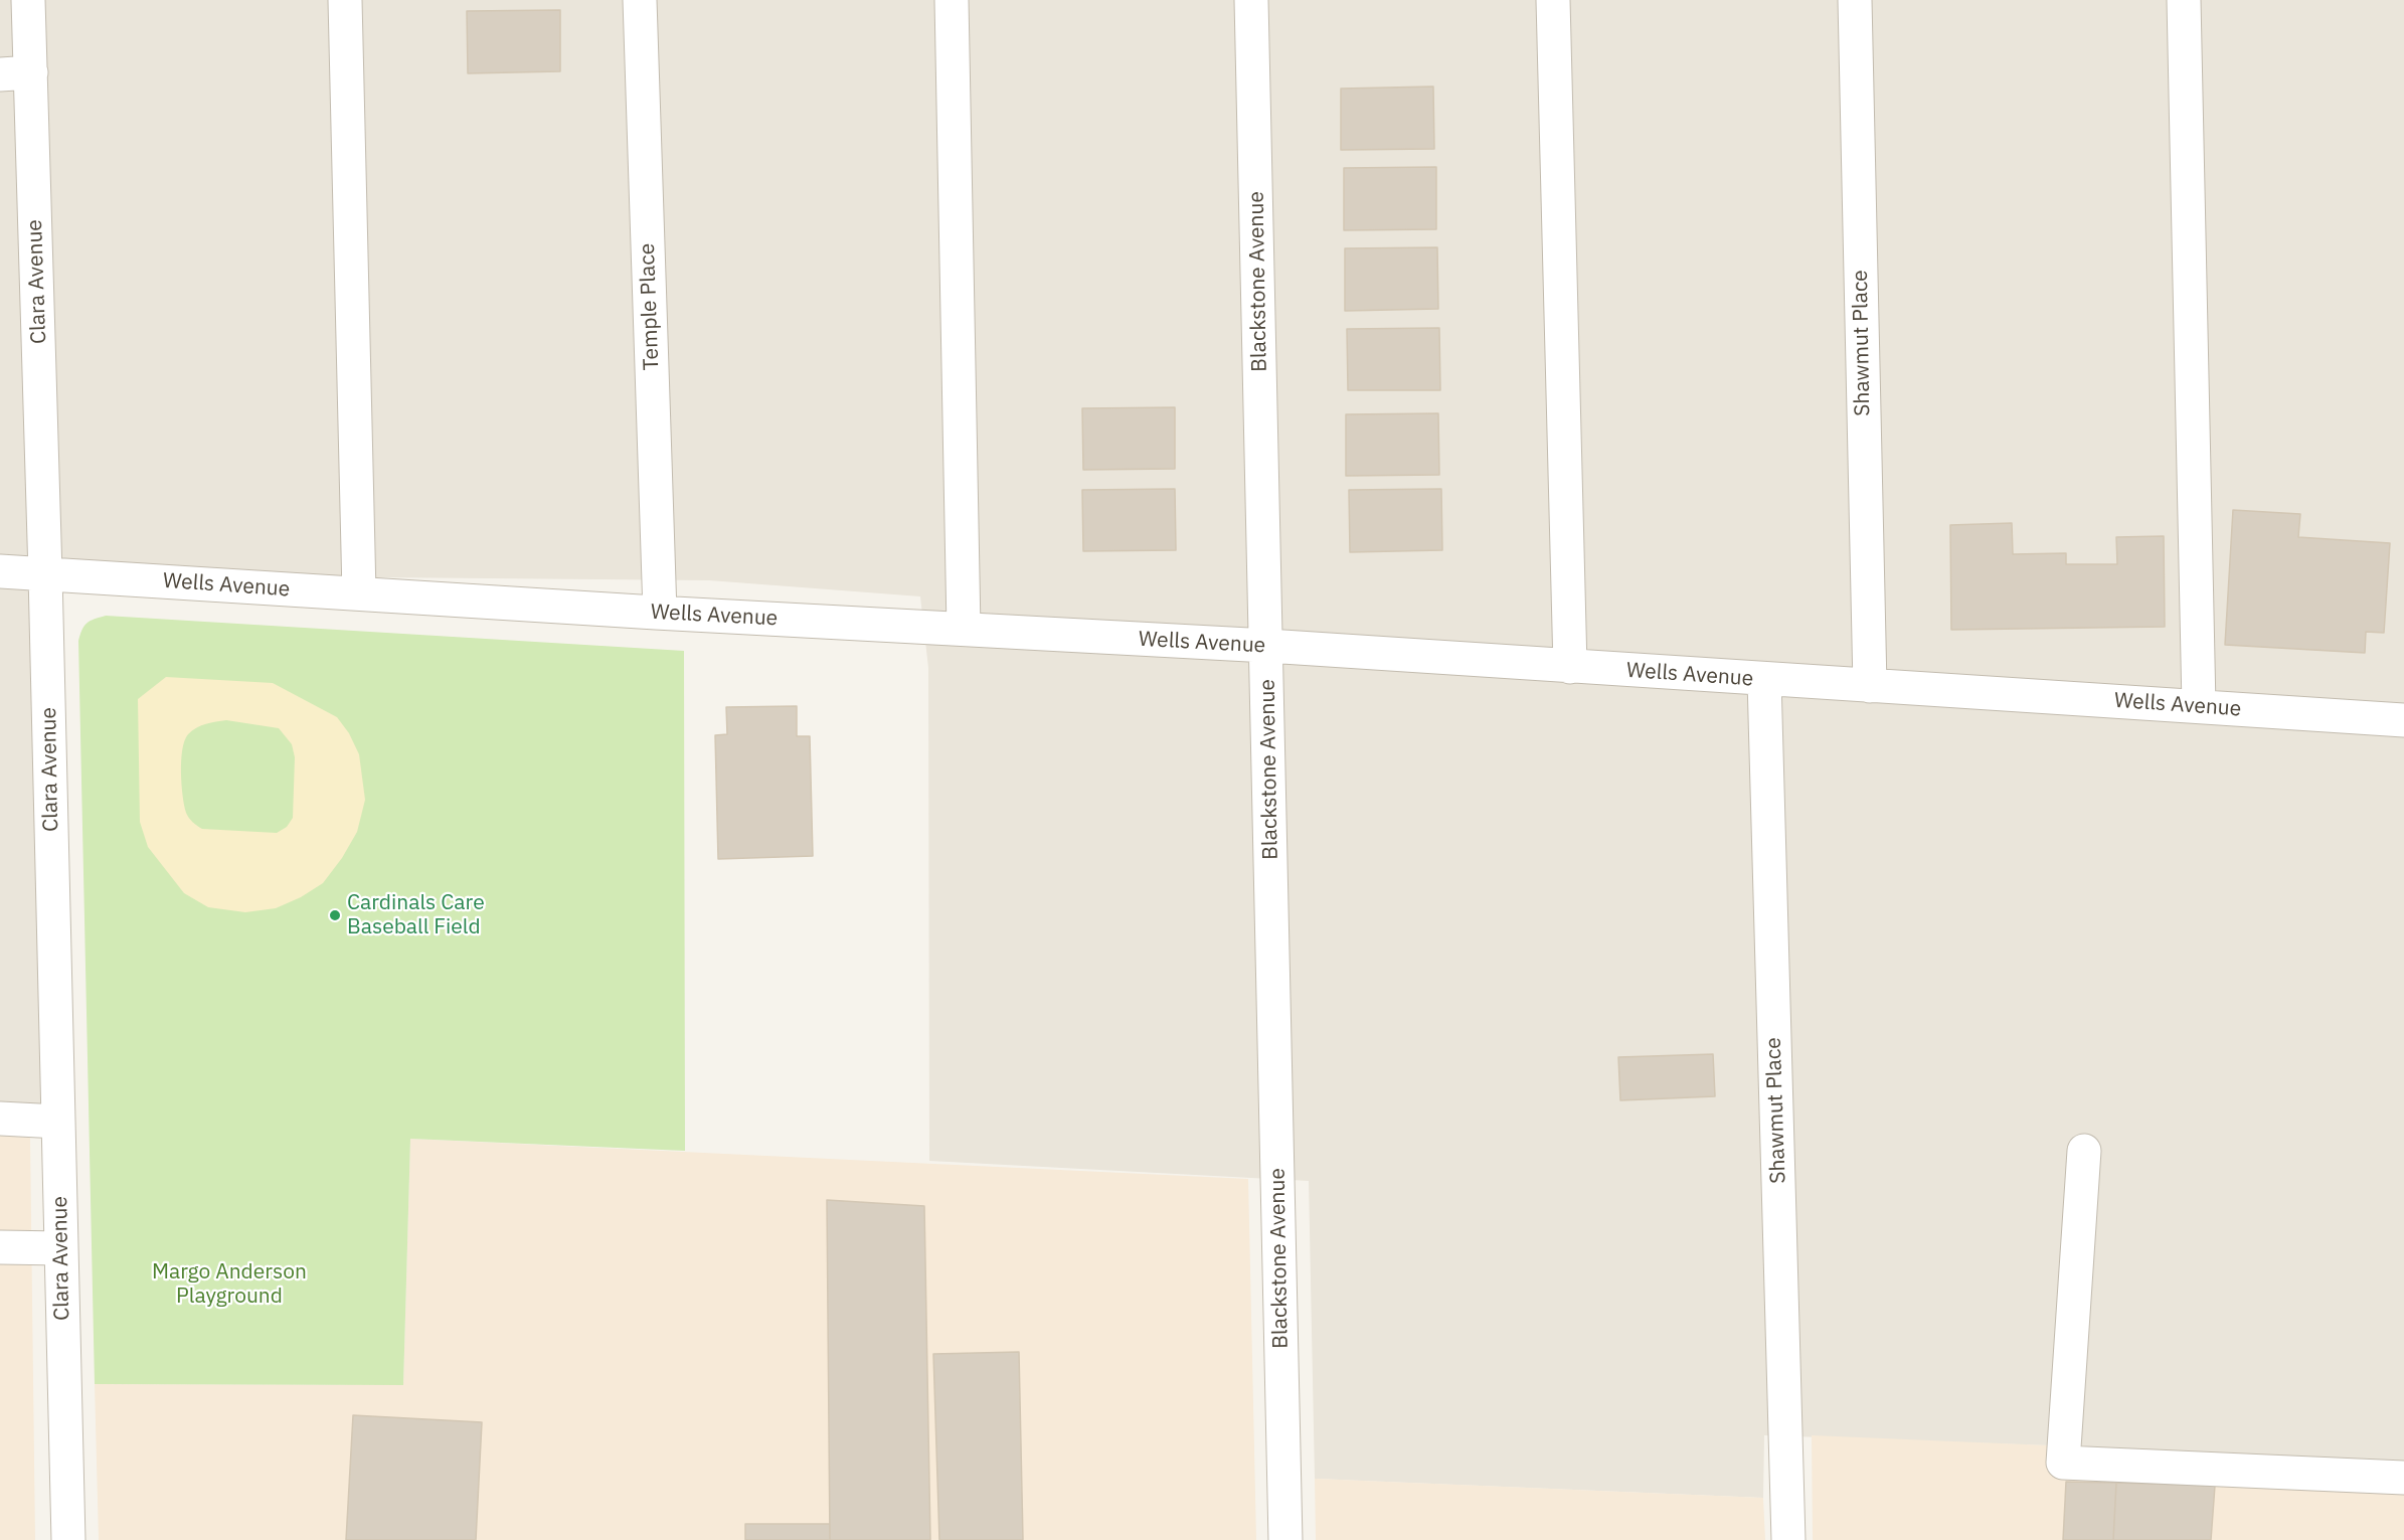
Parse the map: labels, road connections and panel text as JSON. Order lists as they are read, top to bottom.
{
  "streets": {
    "street": [
      "Clara Avenue",
      "Blackstone Avenue",
      "Temple Place",
      "Shawmut Place",
      "Wells Avenue"
    ]
  },
  "crossings": [
    ["Clara Avenue", "Wells Avenue"],
    ["Blackstone Avenue", "Wells Avenue"],
    ["Temple Place", "Wells Avenue"],
    ["Shawmut Place", "Wells Avenue"]
  ],
  "parks": ["Margo Anderson Playground"],
  "places": ["Cardinals Care Baseball Field"]
}
